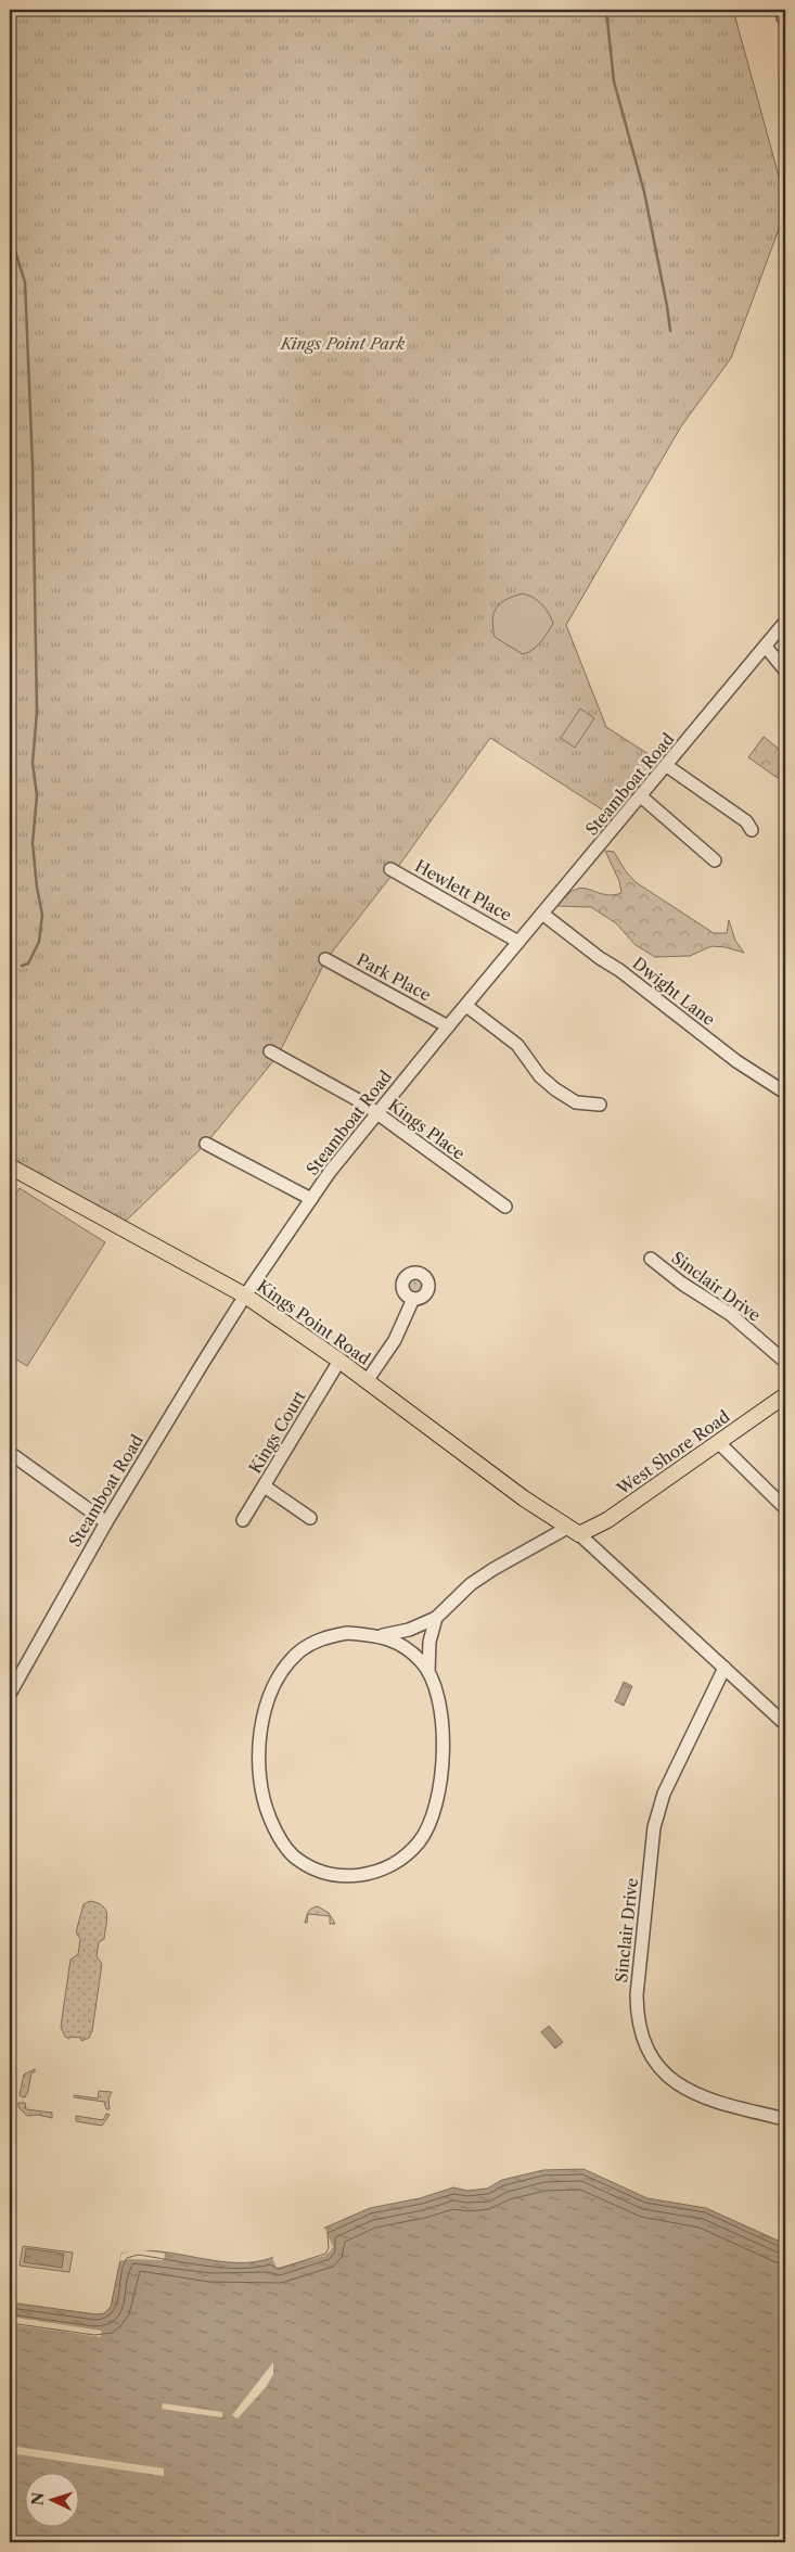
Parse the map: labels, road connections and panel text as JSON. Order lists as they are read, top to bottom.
{
  "streets": {
    "main road": ["Kings Point Road", "West Shore Road"],
    "street": [
      "Steamboat Road",
      "Hewlett Place",
      "Park Place",
      "Dwight Lane",
      "Kings Place",
      "Sinclair Drive",
      "Kings Court"
    ]
  },
  "crossings": [
    ["Steamboat Road", "Hewlett Place"],
    ["Steamboat Road", "Park Place"],
    ["Steamboat Road", "Dwight Lane"],
    ["Steamboat Road", "Kings Place"],
    ["Steamboat Road", "Kings Point Road"],
    ["Kings Point Road", "Kings Court"],
    ["Kings Point Road", "West Shore Road"]
  ],
  "parks": ["Kings Point Park"],
  "north": "left"
}
